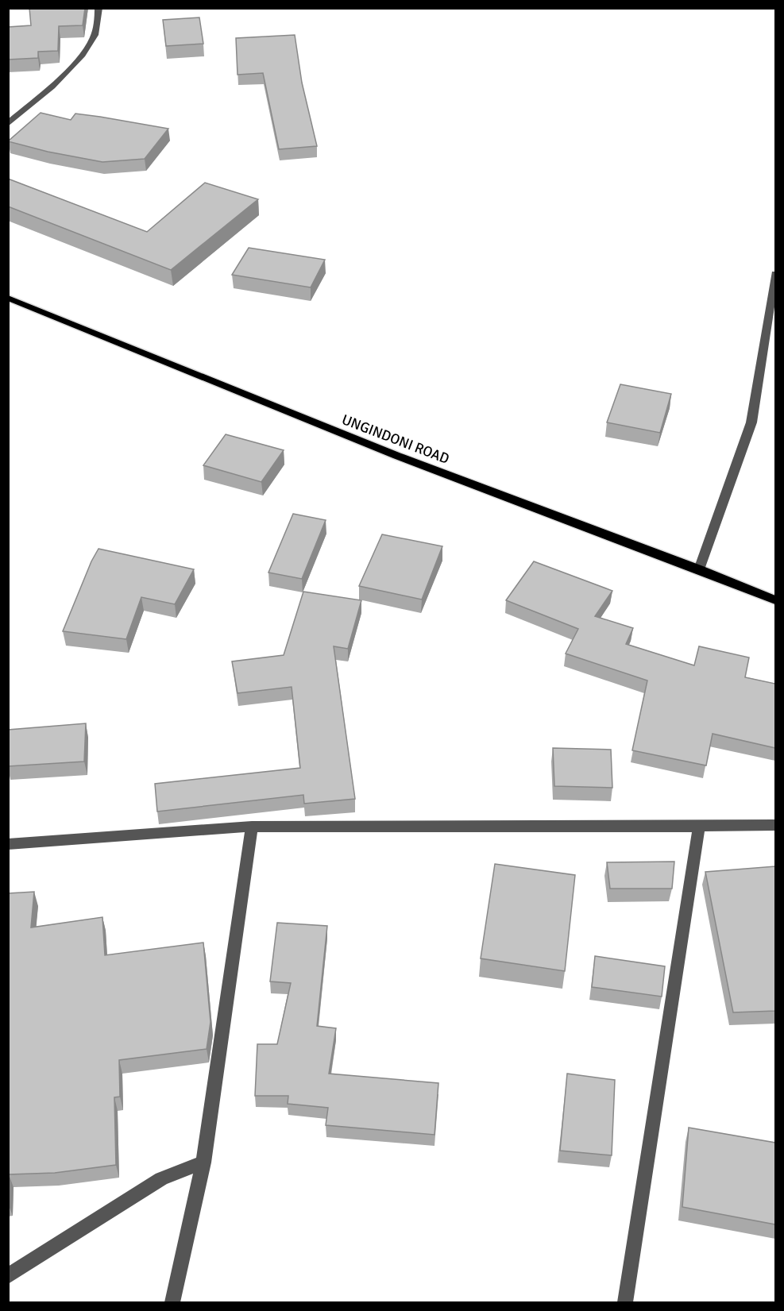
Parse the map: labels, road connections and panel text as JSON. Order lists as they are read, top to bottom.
{
  "streets": {
    "main road": ["UNGINDONI ROAD"]
  }
}
